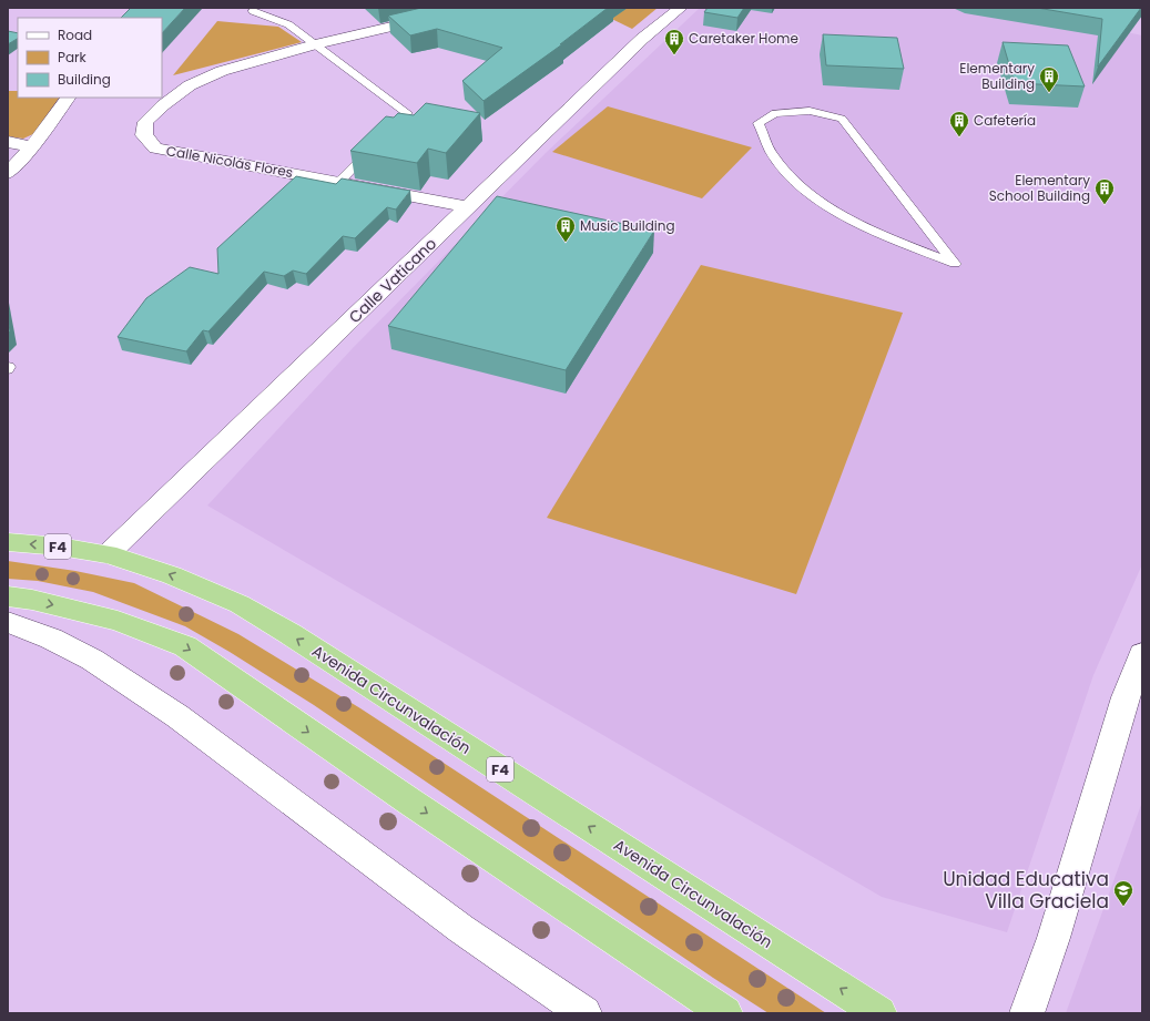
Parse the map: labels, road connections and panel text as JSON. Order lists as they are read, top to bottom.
{
  "streets": {
    "highway": ["F4", "Avenida Circunvalación"],
    "street": ["Calle Nicolás Flores", "Calle Vaticano"]
  },
  "crossings": [
    ["Calle Nicolás Flores", "Calle Vaticano"],
    ["Calle Vaticano", "Avenida Circunvalación"]
  ],
  "places": {
    "building": [
      "Caretaker Home",
      "Elementary Building",
      "Cafetería",
      "Elementary School Building",
      "Music Building"
    ],
    "school or university": ["Unidad Educativa Villa Graciela"]
  },
  "legend": ["Road", "Park", "Building"]
}
